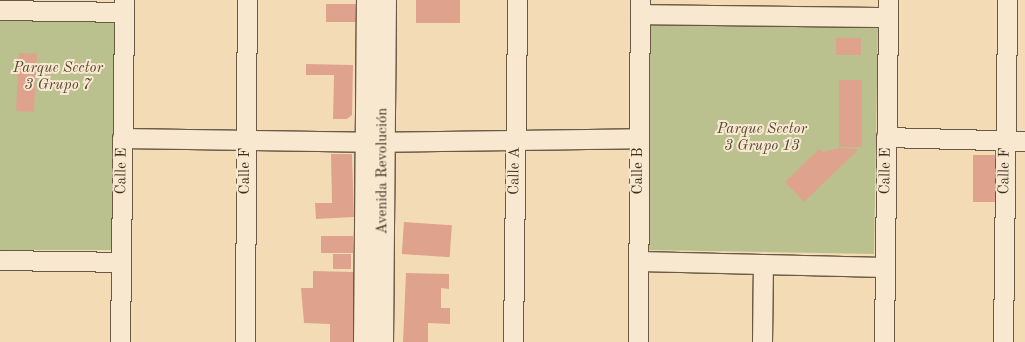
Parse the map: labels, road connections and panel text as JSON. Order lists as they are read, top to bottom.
{
  "streets": {
    "street": [
      "Calle E",
      "Calle F",
      "Avenida Revolución",
      "Calle A",
      "Calle B"
    ]
  },
  "parks": ["Parque Sector 3 Grupo 7", "Parque Sector 3 Grupo 13"]
}
